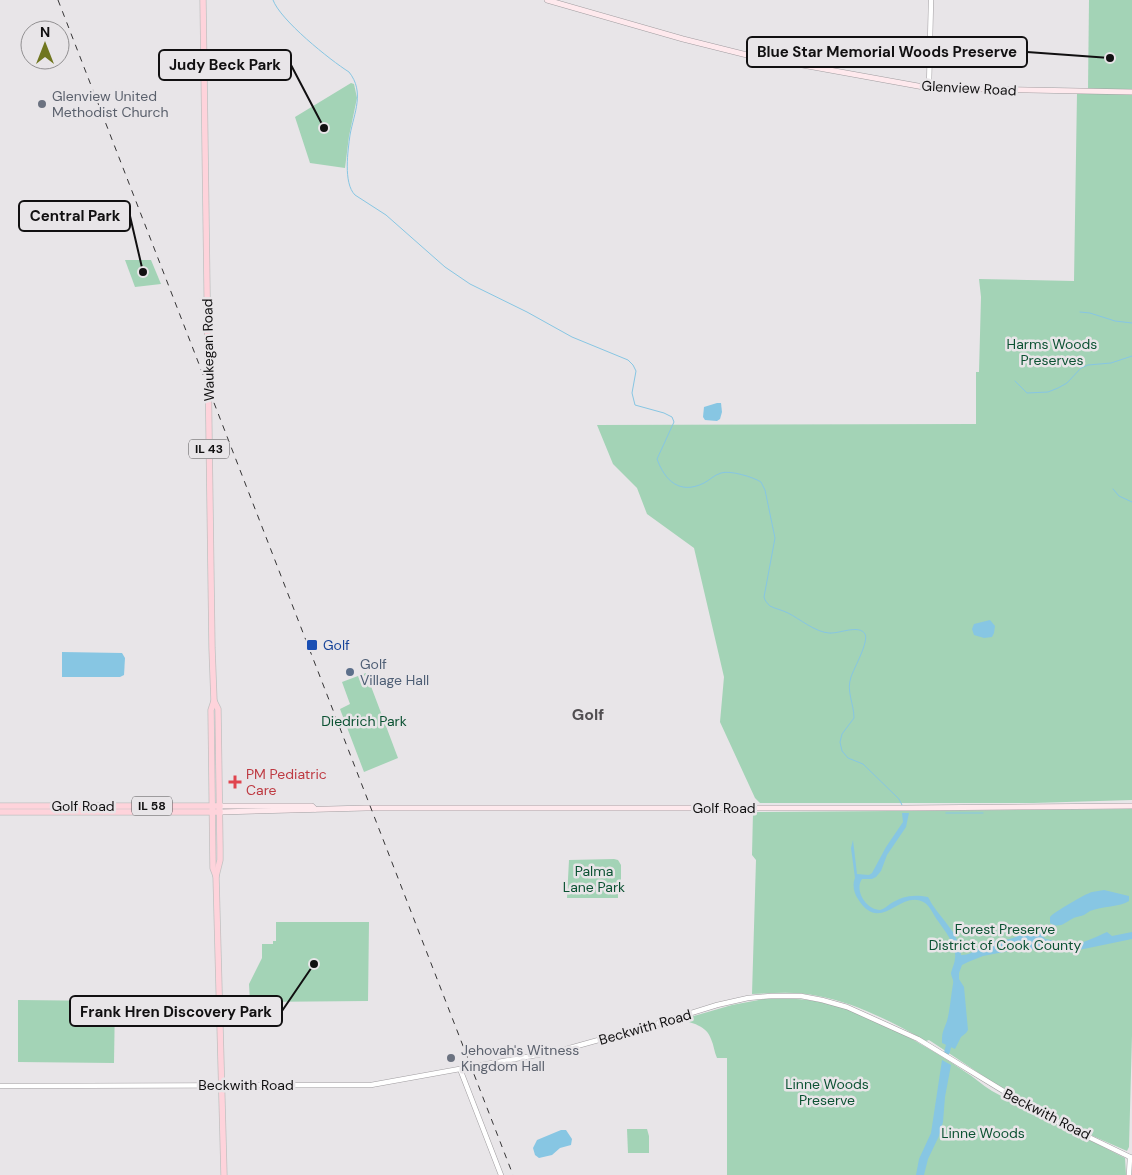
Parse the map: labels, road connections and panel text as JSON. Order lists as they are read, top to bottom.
{
  "streets": {
    "main road": [
      "Glenview Road",
      "Waukegan Road",
      "IL 43",
      "Golf Road",
      "IL 58"
    ],
    "street": ["Beckwith Road"]
  },
  "crossings": [
    ["Waukegan Road", "IL 43"],
    ["Waukegan Road", "Golf Road"],
    ["IL 43", "Golf Road"],
    ["IL 43", "Beckwith Road"]
  ],
  "districts": ["Golf"],
  "parks": [
    "Harms Woods Preserves",
    "Diedrich Park",
    "Palma Lane Park",
    "Forest Preserve District of Cook County",
    "Linne Woods Preserve",
    "Linne Woods"
  ],
  "places": {
    "other": [
      "Blue Star Memorial Woods Preserve",
      "Glenview United Methodist Church",
      "Judy Beck Park",
      "Central Park",
      "Golf Village Hall",
      "Frank Hren Discovery Park",
      "Jehovah's Witness Kingdom Hall"
    ],
    "transit": ["Golf"],
    "health": ["PM Pediatric Care"]
  },
  "north": "top"
}
